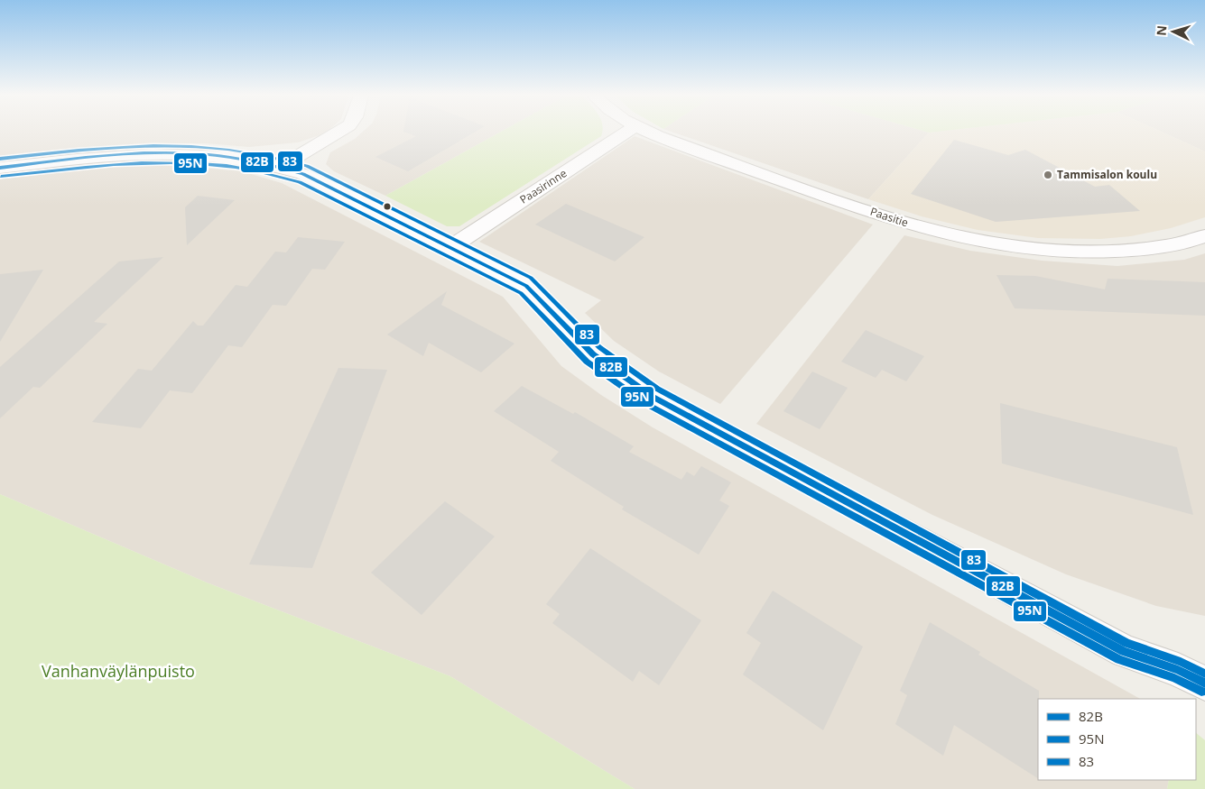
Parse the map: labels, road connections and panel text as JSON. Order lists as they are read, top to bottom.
{
  "streets": {
    "street": ["Paasirinne", "Paasitie"]
  },
  "parks": ["Vanhanväylänpuisto"],
  "places": ["Tammisalon koulu"],
  "lines": ["transit line 83", "transit line 82B", "transit line 95N"],
  "legend": ["82B", "95N", "83"],
  "north": "left"
}
